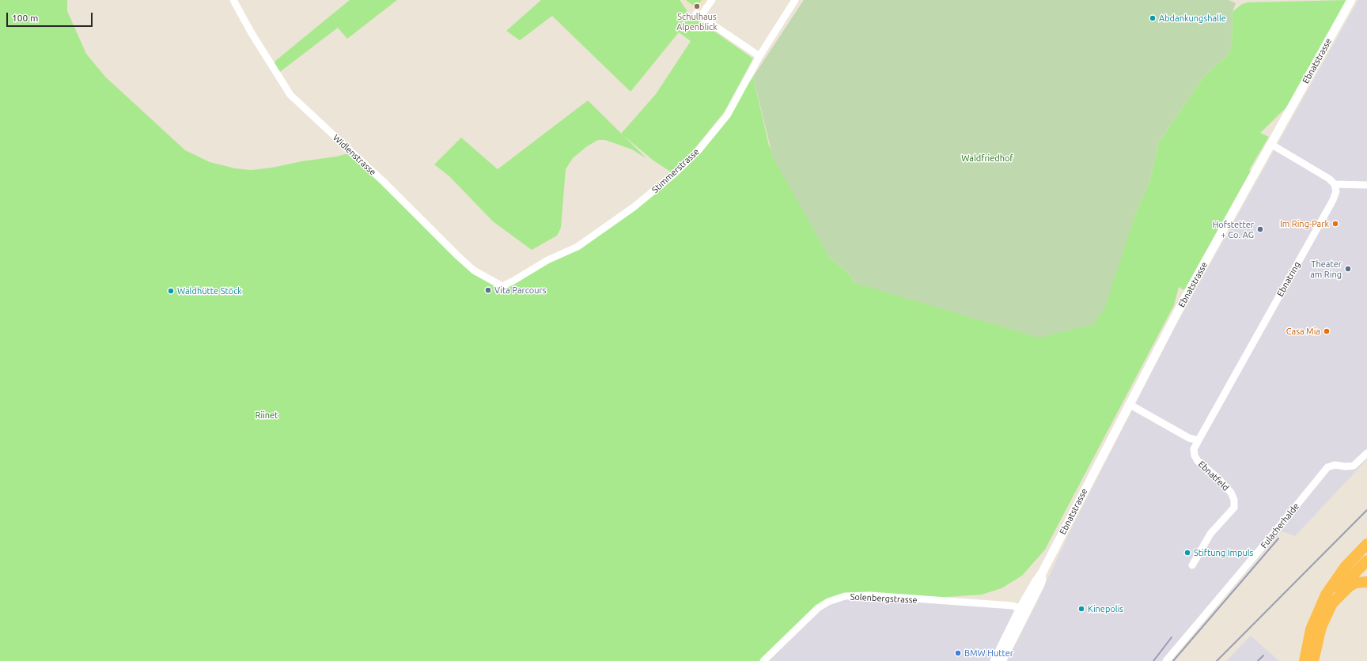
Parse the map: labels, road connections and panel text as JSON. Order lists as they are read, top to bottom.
{
  "streets": {
    "street": [
      "Ebnatstrasse",
      "Widlenstrasse",
      "Stimmerstrasse",
      "Ebnatring",
      "Ebnatfeld",
      "Fulacherhalde",
      "Solenbergstrasse"
    ]
  },
  "crossings": [
    ["Ebnatstrasse", "Solenbergstrasse"],
    ["Widlenstrasse", "Stimmerstrasse"],
    ["Ebnatring", "Ebnatfeld"]
  ],
  "parks": ["Waldfriedhof", "Riinet"],
  "places": [
    "Schulhaus Alpenblick",
    "Abdankungshalle",
    "Im Ring-Park",
    "Hofstetter + Co. AG",
    "Theater am Ring",
    "Vita Parcours",
    "Waldhütte Stöck",
    "Casa Mia",
    "Stiftung Impuls",
    "Kinepolis",
    "BMW Hutter"
  ],
  "scale_bar": "100 m"
}
